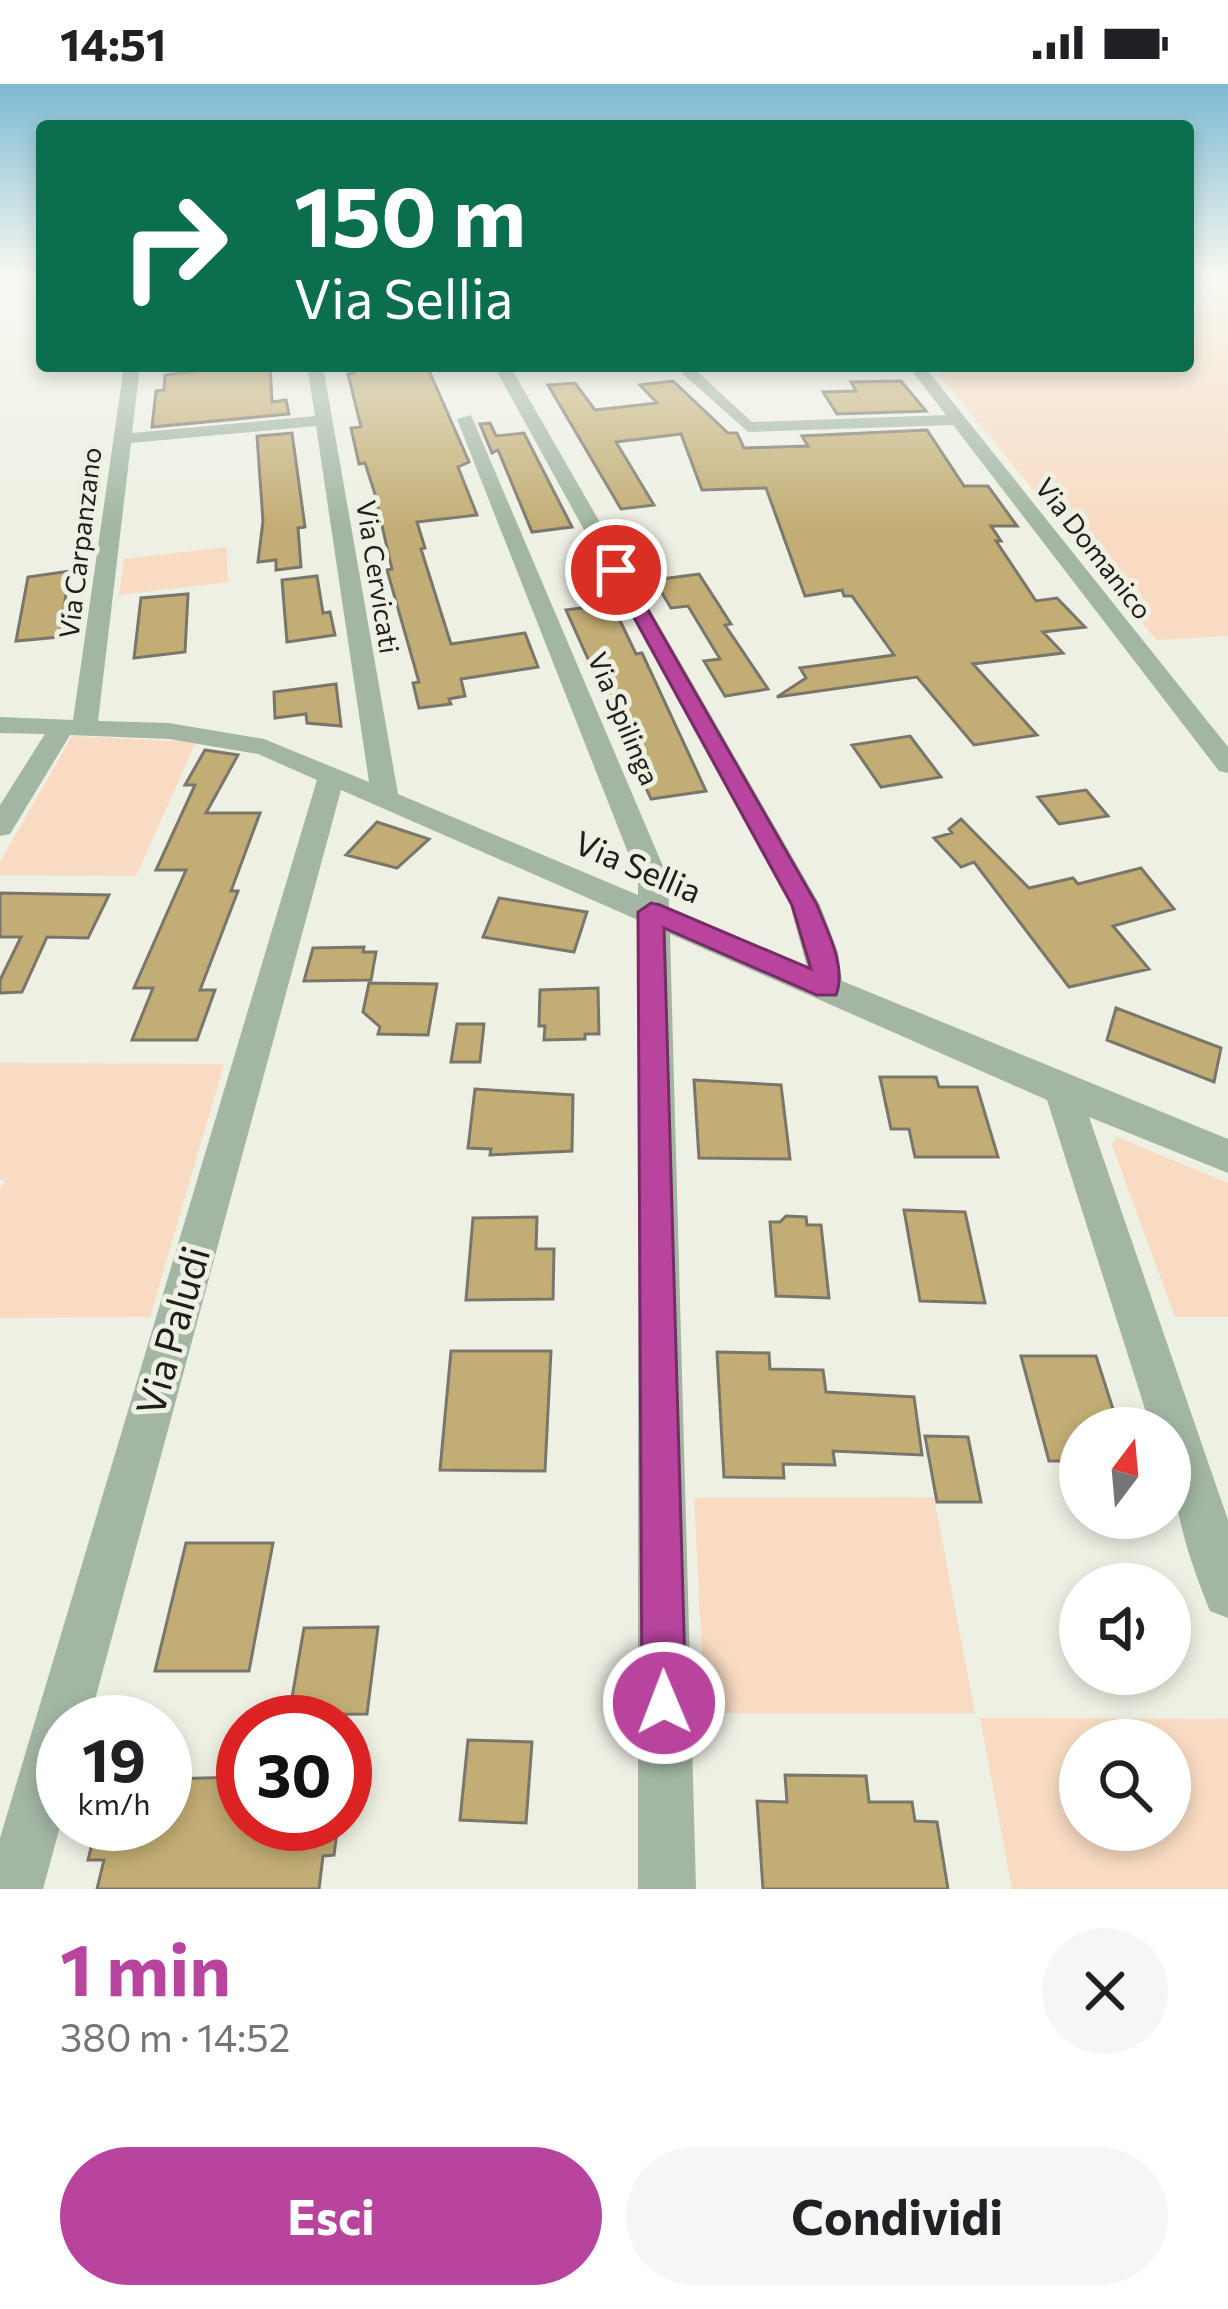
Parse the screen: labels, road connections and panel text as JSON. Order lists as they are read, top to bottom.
{
  "streets": {
    "street": [
      "Via Carpanzano",
      "Via Domanico",
      "Via Cervicati",
      "Via Spilinga",
      "Via Sellia",
      "Via Paludi"
    ]
  },
  "crossings": [
    ["Via Carpanzano", "Via Sellia"],
    ["Via Cervicati", "Via Sellia"],
    ["Via Spilinga", "Via Sellia"],
    ["Via Sellia", "Via Paludi"]
  ],
  "north": "top",
  "page": {
    "status": "14:51",
    "turn": ["150 m", "Via Sellia"],
    "speed": "19 km/h",
    "limit": "30",
    "heading": ["1 min", "380 m · 14:52"],
    "buttons": ["Esci", "Condividi"]
  }
}
